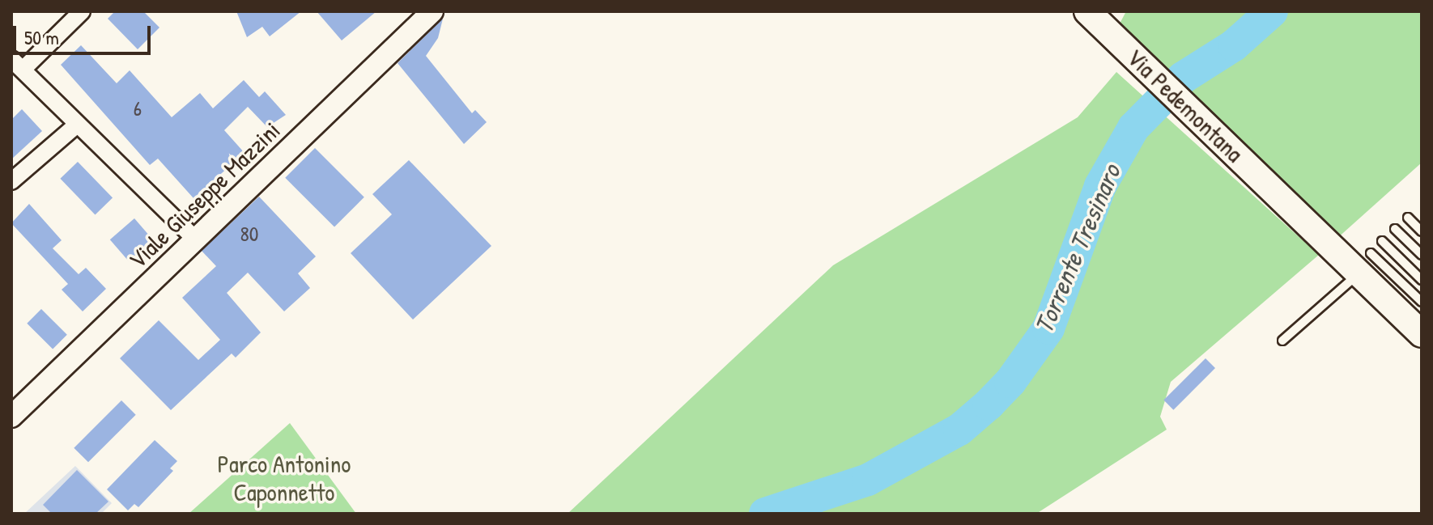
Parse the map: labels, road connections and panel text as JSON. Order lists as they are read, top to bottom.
{
  "streets": {
    "main road": ["Via Pedemontana"],
    "street": ["Viale Giuseppe Mazzini"]
  },
  "water": ["Torrente Tresinaro"],
  "parks": ["Parco Antonino Caponnetto"],
  "house_numbers": ["6", "80"],
  "scale_bar": "50 m"
}
